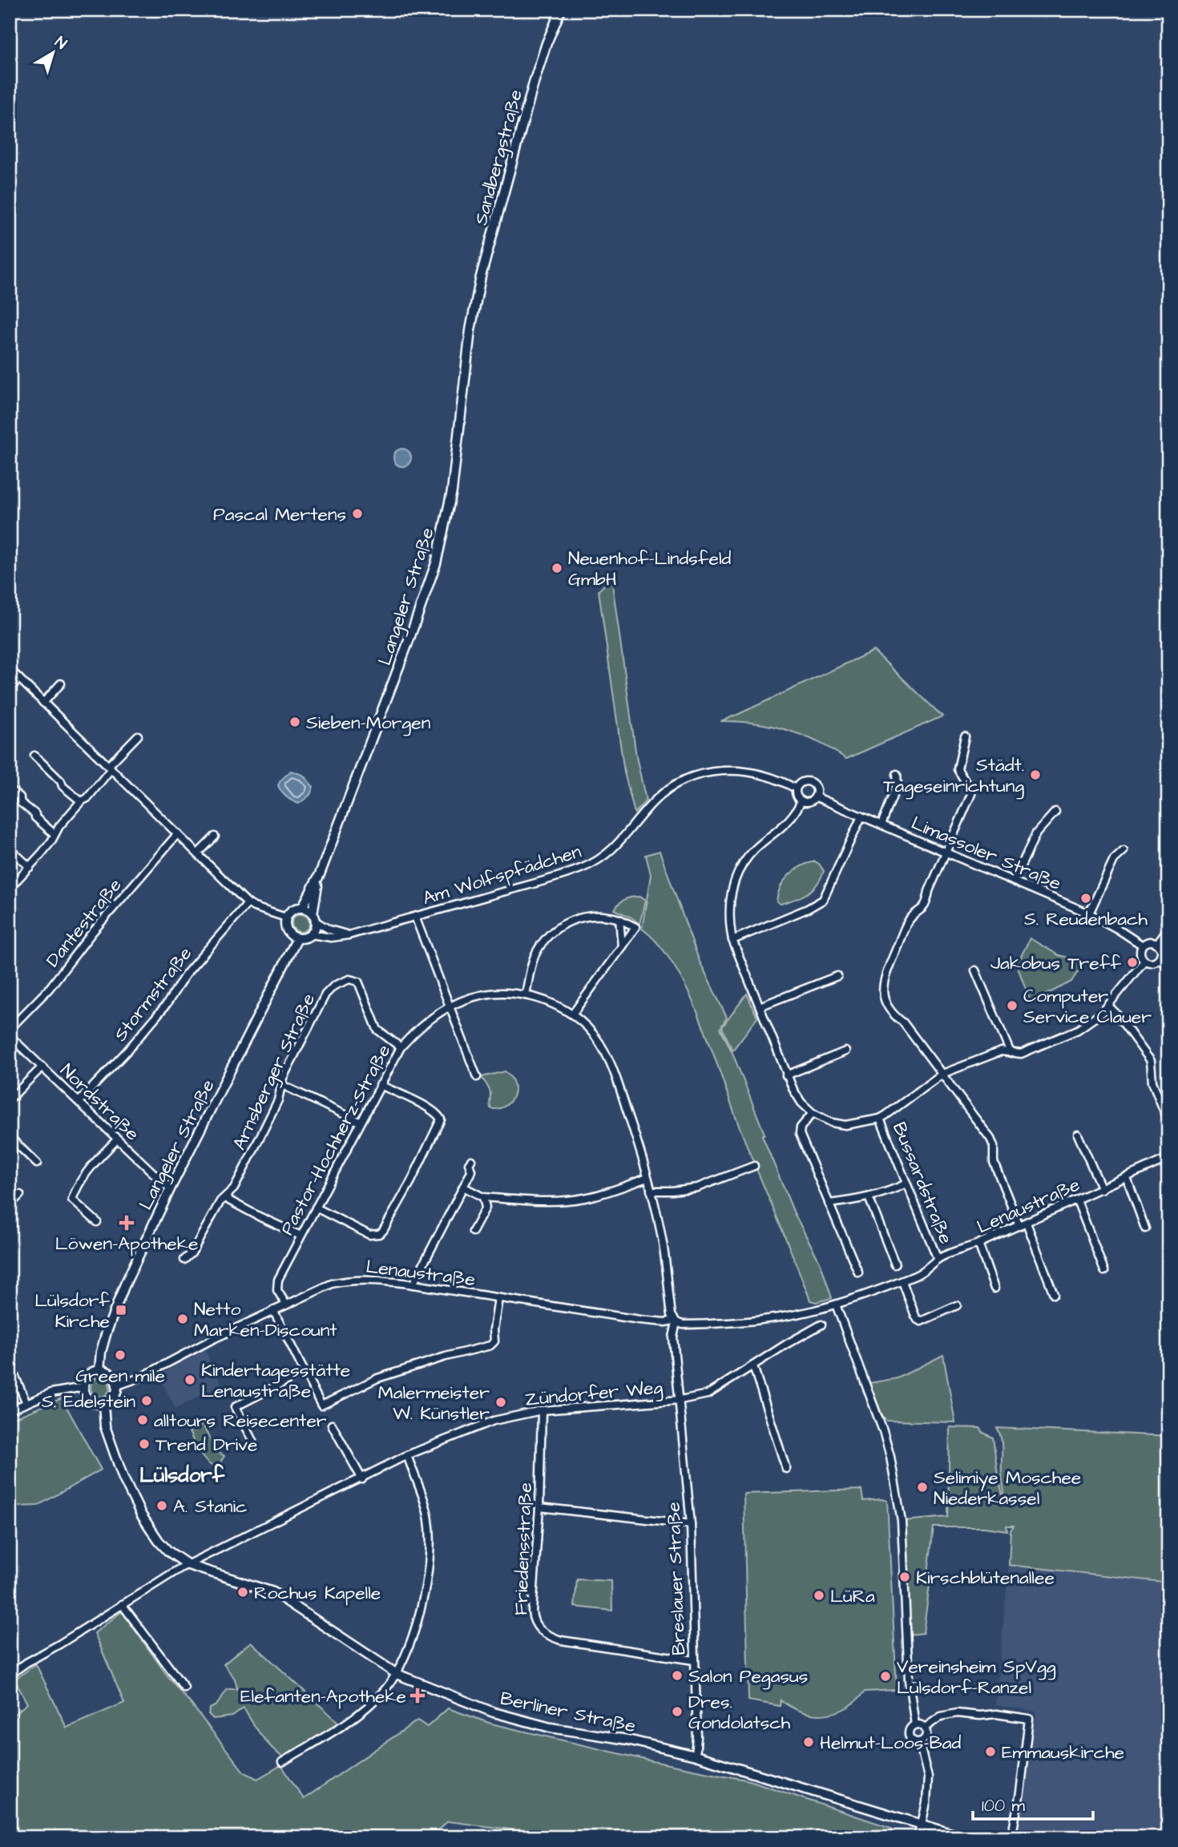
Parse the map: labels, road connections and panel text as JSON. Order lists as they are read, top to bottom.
{
  "streets": {
    "street": [
      "Sandbergstraße",
      "Langeler Straße",
      "Limassoler Straße",
      "Am Wolfspfädchen",
      "Dantestraße",
      "Stormstraße",
      "Arnsberger Straße",
      "Nordstraße",
      "Pastor-Hochherz-Straße",
      "Bussardstraße",
      "Lenaustraße",
      "Zündorfer Weg",
      "Friedensstraße",
      "Breslauer Straße",
      "Berliner Straße"
    ]
  },
  "crossings": [
    ["Sandbergstraße", "Langeler Straße"],
    ["Langeler Straße", "Am Wolfspfädchen"],
    ["Langeler Straße", "Nordstraße"],
    ["Langeler Straße", "Lenaustraße"],
    ["Langeler Straße", "Berliner Straße"],
    ["Limassoler Straße", "Am Wolfspfädchen"],
    ["Stormstraße", "Nordstraße"],
    ["Arnsberger Straße", "Pastor-Hochherz-Straße"],
    ["Pastor-Hochherz-Straße", "Lenaustraße"],
    ["Pastor-Hochherz-Straße", "Zündorfer Weg"],
    ["Pastor-Hochherz-Straße", "Breslauer Straße"],
    ["Bussardstraße", "Lenaustraße"],
    ["Lenaustraße", "Berliner Straße"],
    ["Zündorfer Weg", "Friedensstraße"],
    ["Zündorfer Weg", "Breslauer Straße"],
    ["Zündorfer Weg", "Berliner Straße"],
    ["Friedensstraße", "Breslauer Straße"],
    ["Breslauer Straße", "Berliner Straße"]
  ],
  "districts": ["Lülsdorf"],
  "places": {
    "other": [
      "Pascal Mertens",
      "Neuenhof-Lindsfeld GmbH",
      "Sieben-Morgen",
      "Städt. Tageseinrichtung",
      "S. Reudenbach",
      "Jakobus Treff",
      "Computer Service Clauer",
      "Netto Marken-Discount",
      "Green mile",
      "Kindertagesstätte Lenaustraße",
      "S. Edelstein",
      "Malermeister W. Künstler",
      "alltours Reisecenter",
      "Trend Drive",
      "Selimiye Moschee Niederkassel",
      "A. Stanic",
      "Kirschblütenallee",
      "Rochus Kapelle",
      "LüRa",
      "Salon Pegasus",
      "Vereinsheim SpVgg Lülsdorf-Ranzel",
      "Dres. Gondolatsch",
      "Helmut-Loos-Bad",
      "Emmauskirche"
    ],
    "health": ["Löwen-Apotheke", "Elefanten-Apotheke"],
    "transit": ["Lülsdorf Kirche"]
  },
  "scale_bar": "100 m",
  "north": "top right"
}
